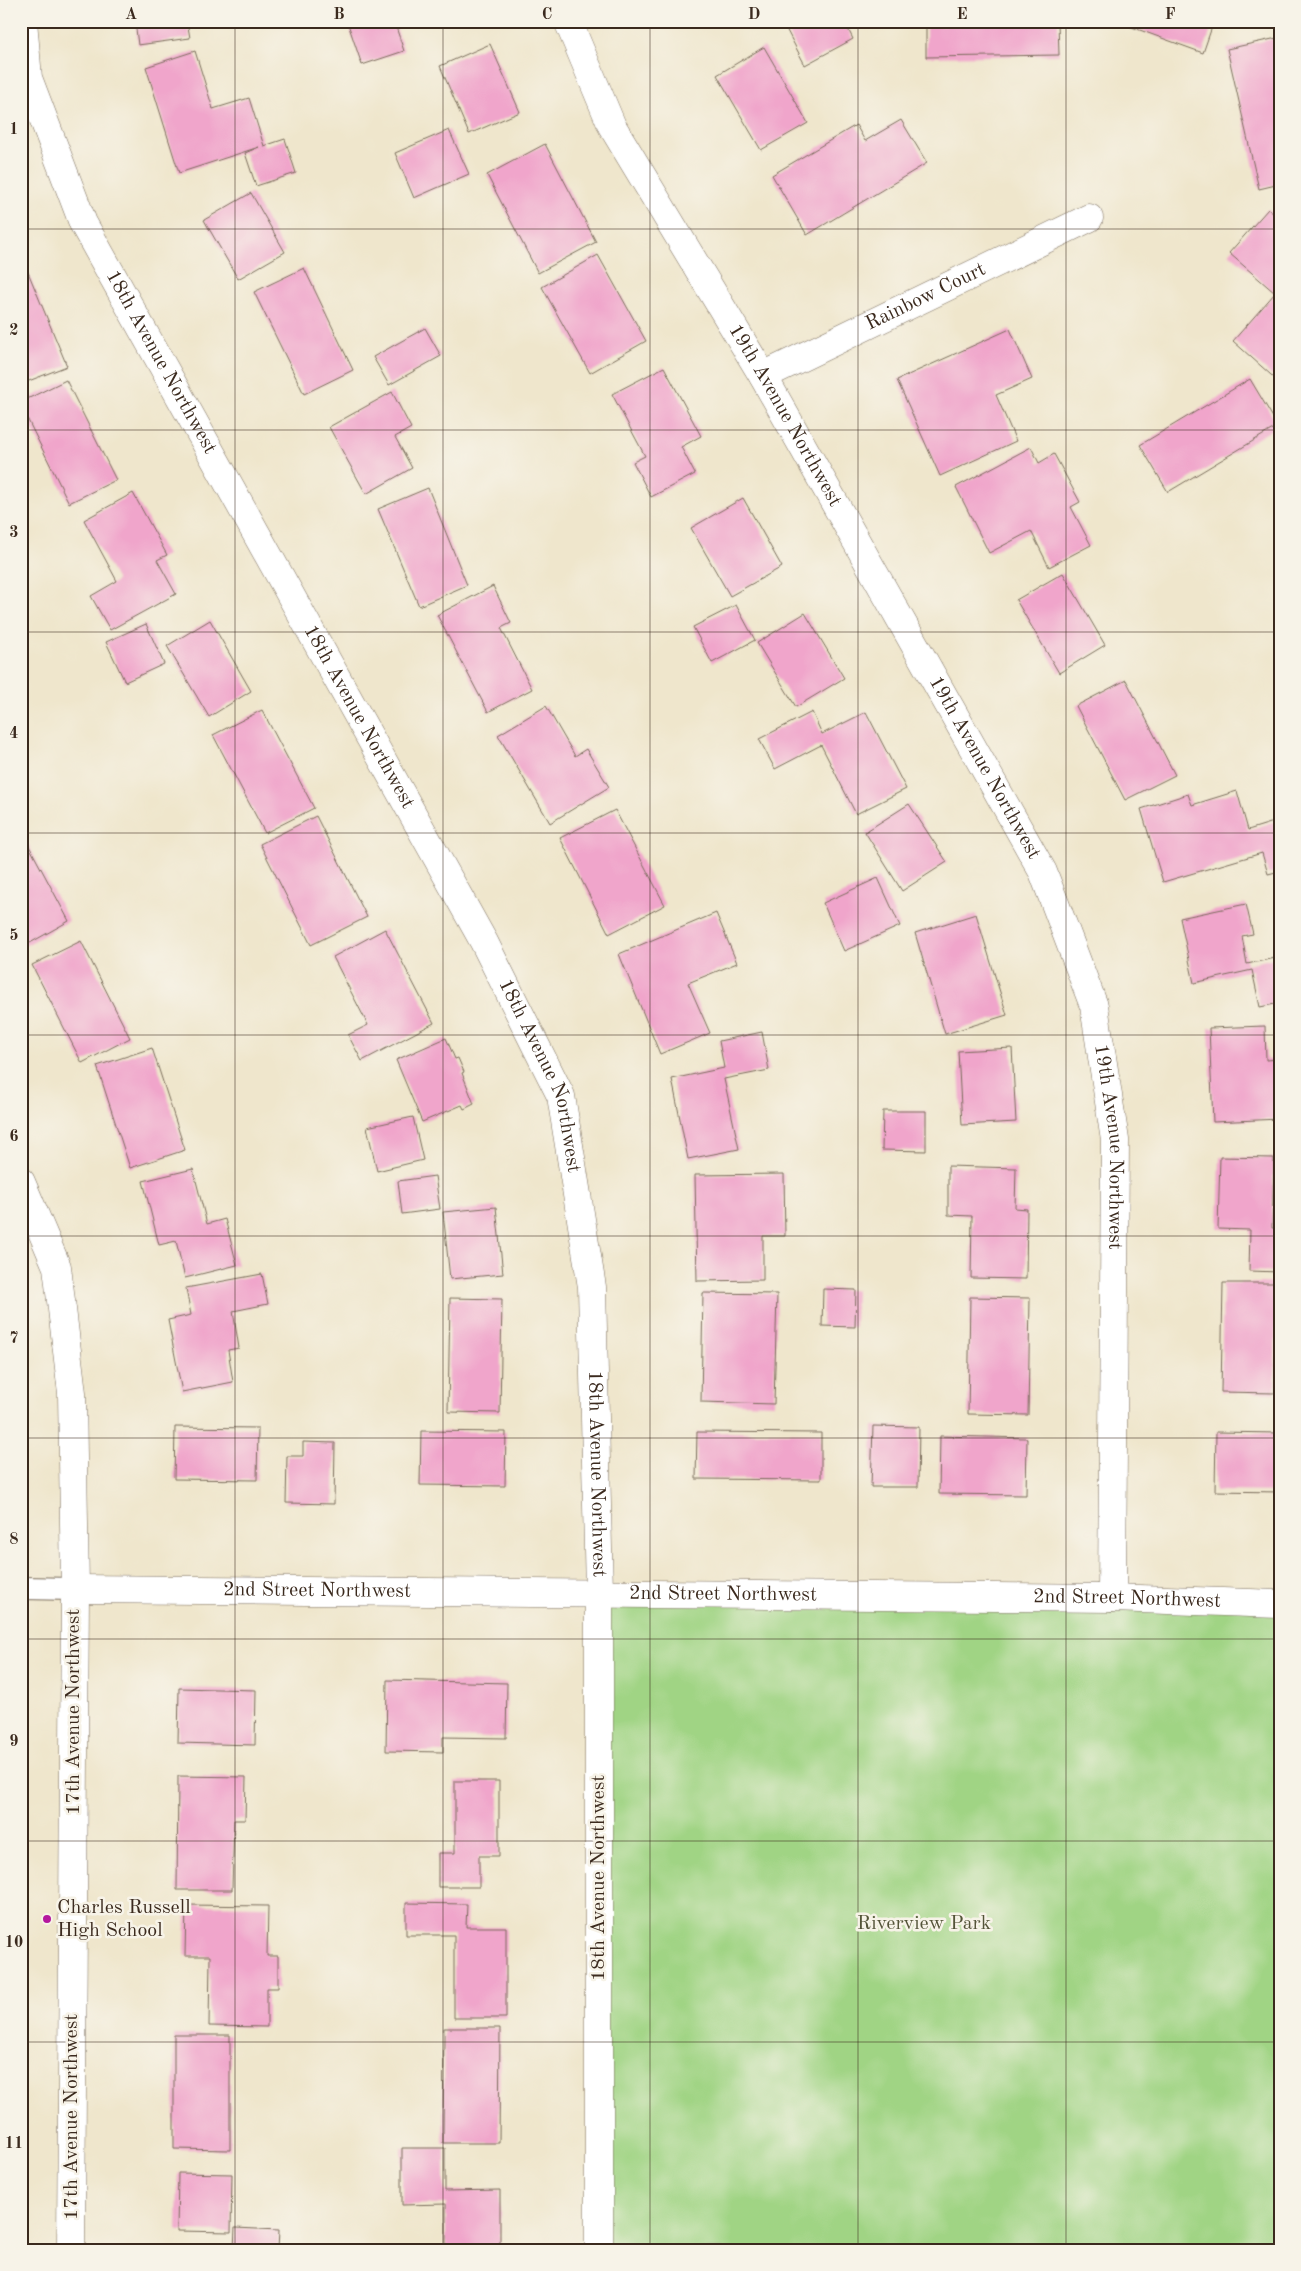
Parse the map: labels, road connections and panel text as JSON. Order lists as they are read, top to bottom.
{
  "streets": {
    "street": [
      "Rainbow Court",
      "18th Avenue Northwest",
      "19th Avenue Northwest",
      "2nd Street Northwest",
      "17th Avenue Northwest"
    ]
  },
  "crossings": [
    ["Rainbow Court", "19th Avenue Northwest"],
    ["18th Avenue Northwest", "2nd Street Northwest"],
    ["19th Avenue Northwest", "2nd Street Northwest"],
    ["2nd Street Northwest", "17th Avenue Northwest"]
  ],
  "parks": ["Riverview Park"],
  "places": ["Charles Russell High School"],
  "grid": {
    "columns": [
      "A",
      "B",
      "C",
      "D",
      "E",
      "F"
    ],
    "rows": [
      "1",
      "2",
      "3",
      "4",
      "5",
      "6",
      "7",
      "8",
      "9",
      "10",
      "11"
    ]
  }
}
